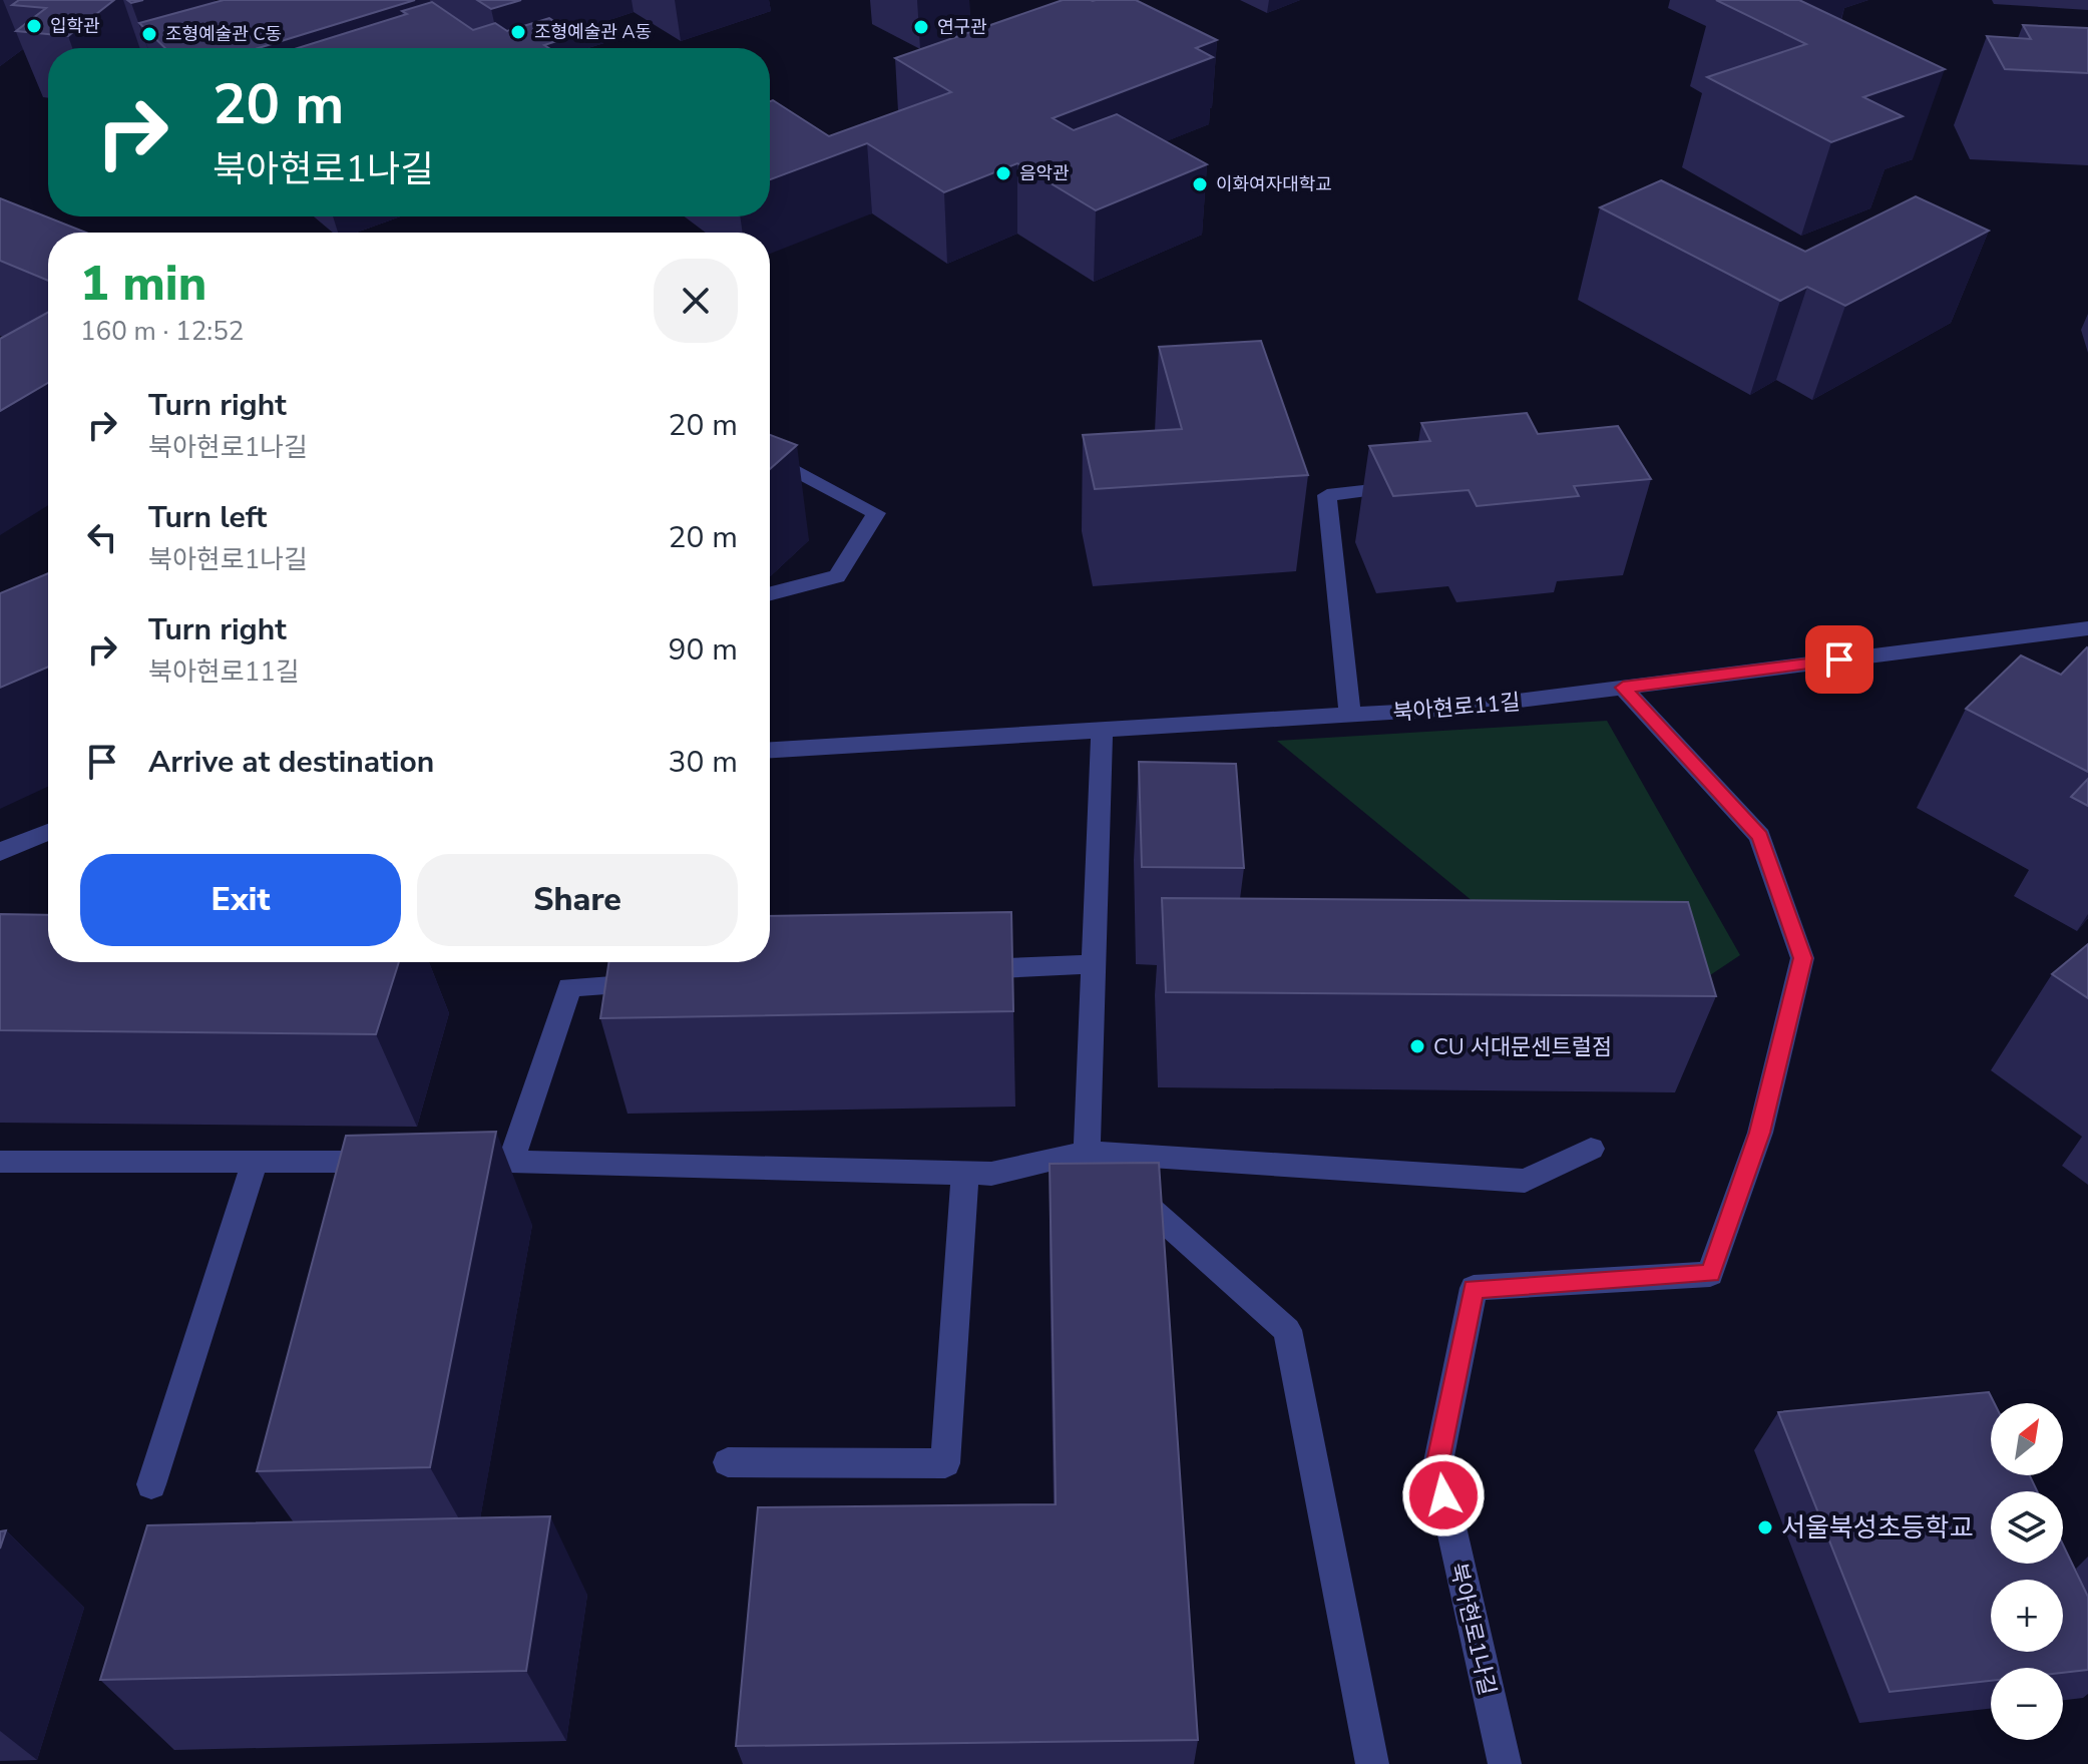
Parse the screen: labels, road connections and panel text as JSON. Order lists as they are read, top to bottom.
{
  "streets": {
    "street": ["북아현로11길", "북아현로1나길"]
  },
  "crossings": [
    ["북아현로11길", "북아현로1나길"]
  ],
  "places": [
    "입학관",
    "연구관",
    "조형예술관 A동",
    "조형예술관 C동",
    "음악관",
    "이화여자대학교",
    "CU 서대문센트럴점",
    "서울북성초등학교"
  ],
  "north": "top right",
  "page": {
    "turn": ["20 m", "북아현로1나길"],
    "heading": ["1 min", "160 m · 12:52"],
    "list": [
      {
        "name": "Turn right",
        "note": "북아현로1나길",
        "value": "20 m"
      },
      {
        "name": "Turn left",
        "note": "북아현로1나길",
        "value": "20 m"
      },
      {
        "name": "Turn right",
        "note": "북아현로11길",
        "value": "90 m"
      },
      {
        "name": "Arrive at destination",
        "value": "30 m"
      }
    ],
    "buttons": ["Exit", "Share"],
    "map_buttons": ["+", "−"]
  }
}
